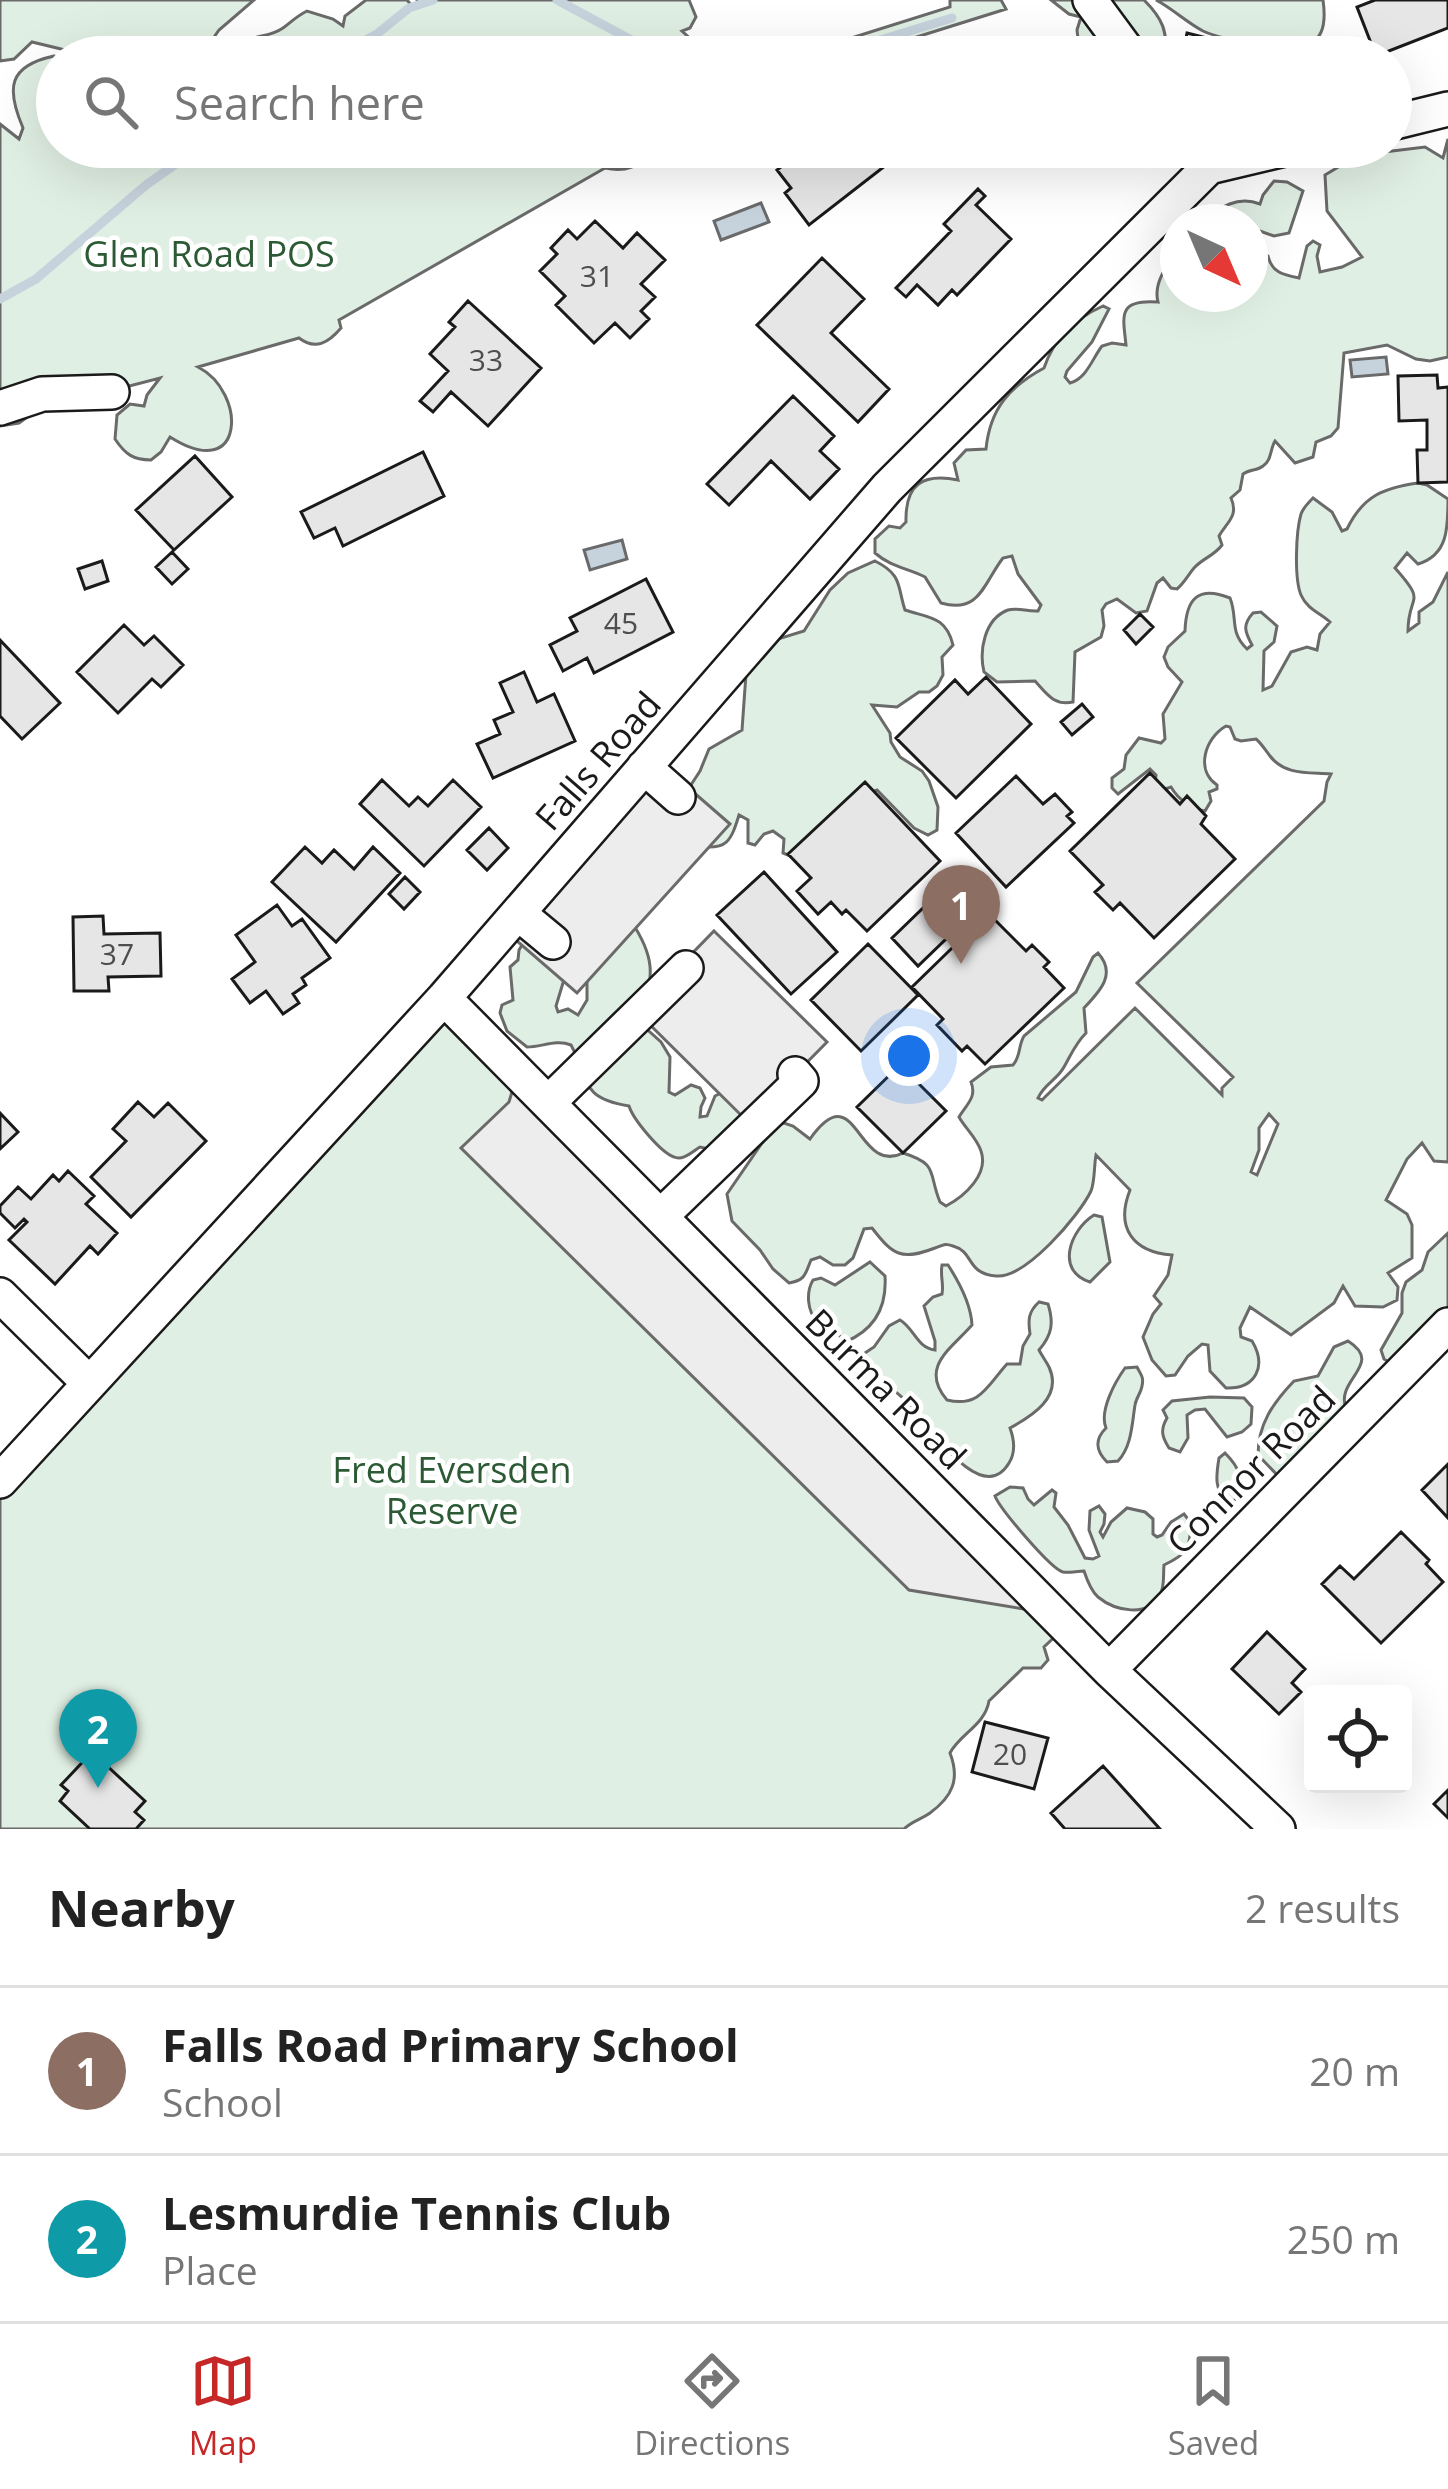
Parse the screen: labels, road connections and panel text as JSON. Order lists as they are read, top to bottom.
{
  "streets": {
    "street": ["Falls Road", "Burma Road", "Connor Road"]
  },
  "crossings": [
    ["Falls Road", "Burma Road"],
    ["Burma Road", "Connor Road"]
  ],
  "parks": ["Glen Road POS", "Fred Eversden Reserve"],
  "house_numbers": [
    "31",
    "33",
    "45",
    "37",
    "20"
  ],
  "north": "bottom right",
  "page": {
    "search": "Search here",
    "pins": ["1", "2"],
    "heading": ["Nearby", "2 results"],
    "list": [
      {
        "mark": "1",
        "name": "Falls Road Primary School",
        "note": "School",
        "value": "20 m"
      },
      {
        "mark": "2",
        "name": "Lesmurdie Tennis Club",
        "note": "Place",
        "value": "250 m"
      }
    ],
    "nav": ["Map", "Directions", "Saved"]
  }
}
